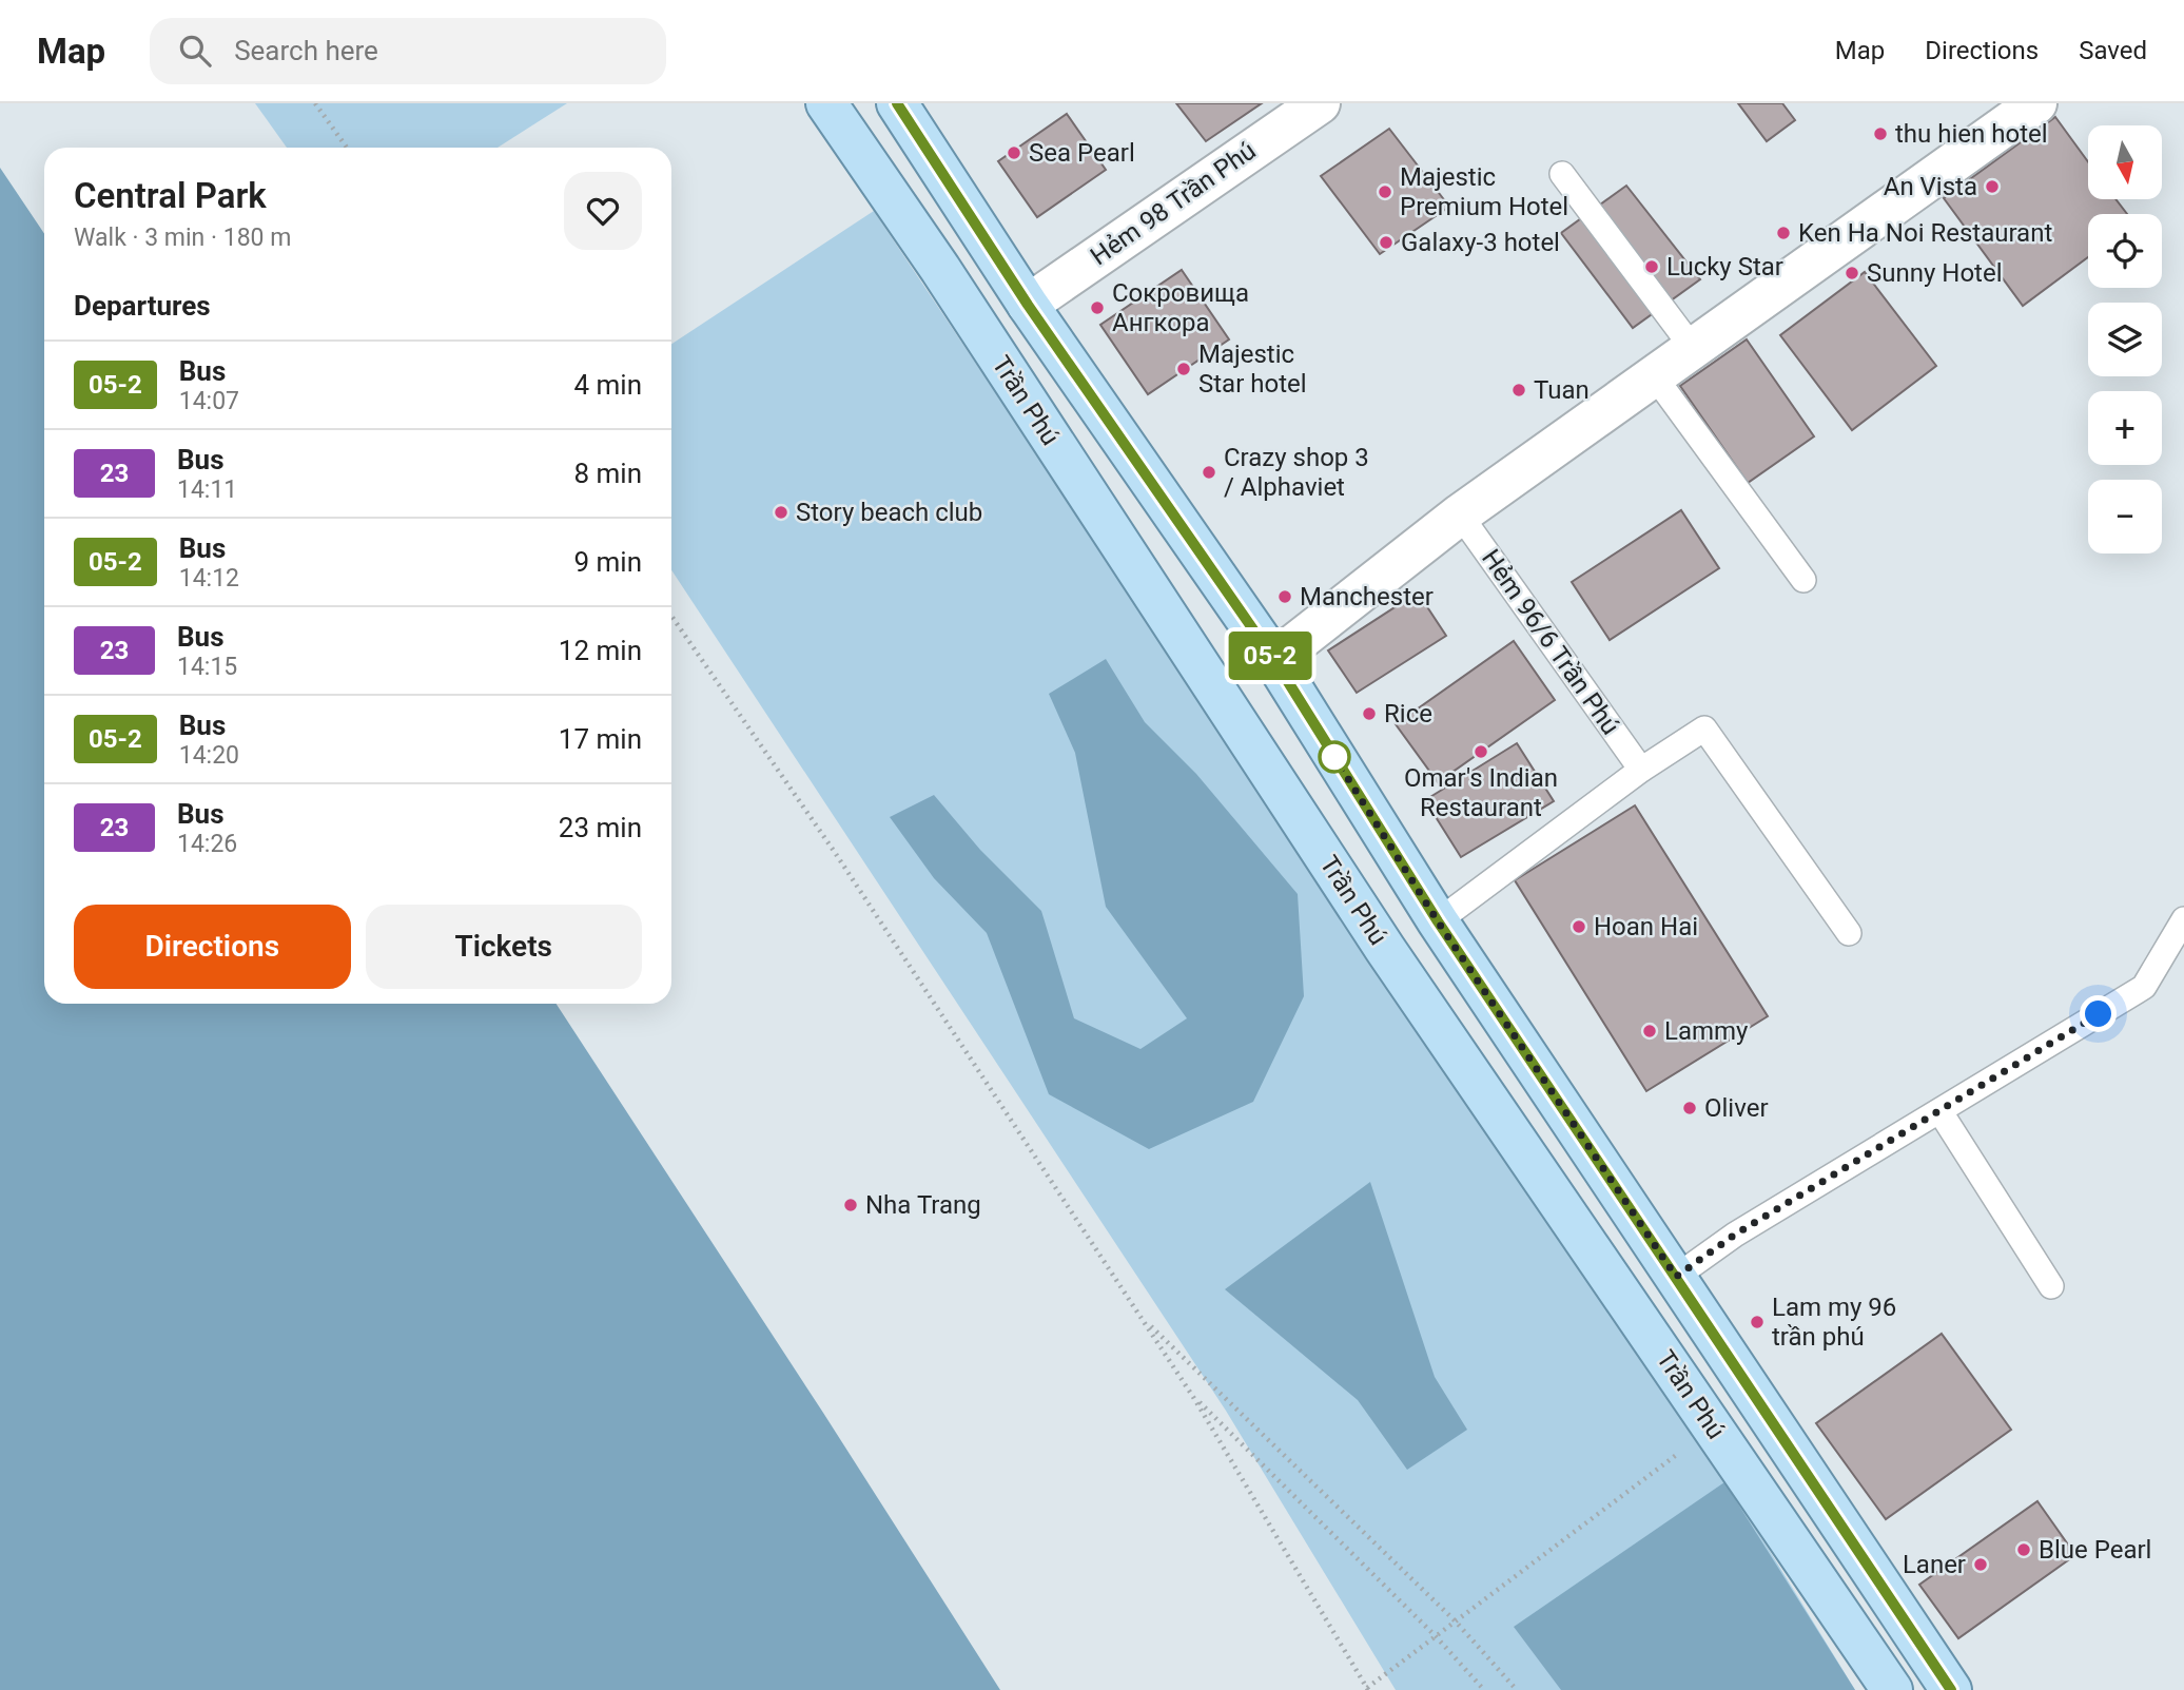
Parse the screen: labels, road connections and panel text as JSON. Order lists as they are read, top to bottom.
{
  "streets": {
    "main road": ["Trần Phú"],
    "street": ["Hẻm 98 Trần Phú"],
    "lane": ["Hẻm 96/6 Trần Phú"]
  },
  "crossings": [
    ["Hẻm 98 Trần Phú", "Trần Phú"]
  ],
  "places": [
    "thu hien hotel",
    "Sea Pearl",
    "An Vista",
    "Majestic Premium Hotel",
    "Ken Ha Noi Restaurant",
    "Galaxy-3 hotel",
    "Lucky Star",
    "Sunny Hotel",
    "Сокровища Ангкора",
    "Majestic Star hotel",
    "Tuan",
    "Crazy shop 3 / Alphaviet",
    "Story beach club",
    "Manchester",
    "Rice",
    "Omar's Indian Restaurant",
    "Hoan Hai",
    "Lammy",
    "Oliver",
    "Nha Trang",
    "Lam my 96 trần phú",
    "Blue Pearl",
    "Laner"
  ],
  "lines": ["bus line 05-2"],
  "north": "bottom",
  "page": {
    "header": "Map",
    "search": "Search here",
    "nav": ["Map", "Directions", "Saved"],
    "on_map": "05-2",
    "map_buttons": ["+", "−"],
    "heading": [
      ["Central Park", "Walk · 3 min · 180 m"],
      "Departures"
    ],
    "list": [
      {
        "mark": "05-2",
        "name": "Bus",
        "note": "14:07",
        "value": "4 min"
      },
      {
        "mark": "23",
        "name": "Bus",
        "note": "14:11",
        "value": "8 min"
      },
      {
        "mark": "05-2",
        "name": "Bus",
        "note": "14:12",
        "value": "9 min"
      },
      {
        "mark": "23",
        "name": "Bus",
        "note": "14:15",
        "value": "12 min"
      },
      {
        "mark": "05-2",
        "name": "Bus",
        "note": "14:20",
        "value": "17 min"
      },
      {
        "mark": "23",
        "name": "Bus",
        "note": "14:26",
        "value": "23 min"
      }
    ],
    "buttons": ["Directions", "Tickets"]
  }
}
